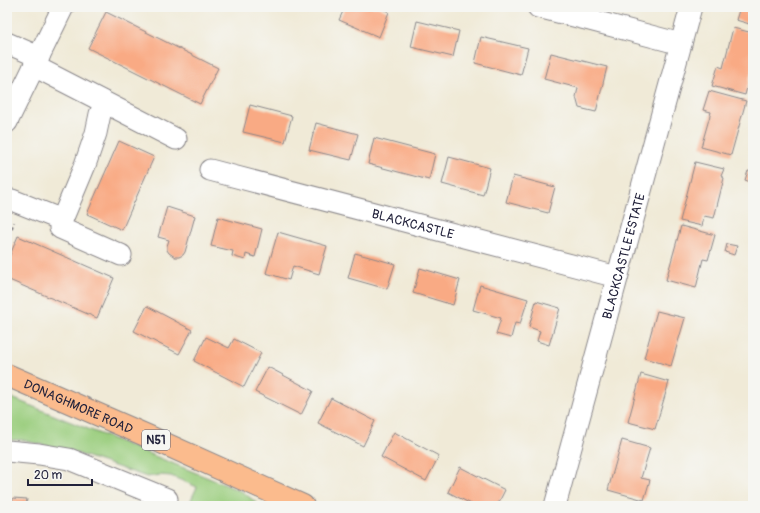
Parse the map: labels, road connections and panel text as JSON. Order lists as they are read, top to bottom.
{
  "streets": {
    "main road": ["DONAGHMORE ROAD", "N51"],
    "street": ["BLACKCASTLE", "BLACKCASTLE ESTATE"]
  },
  "crossings": [
    ["BLACKCASTLE", "BLACKCASTLE ESTATE"]
  ],
  "scale_bar": "20 m"
}
